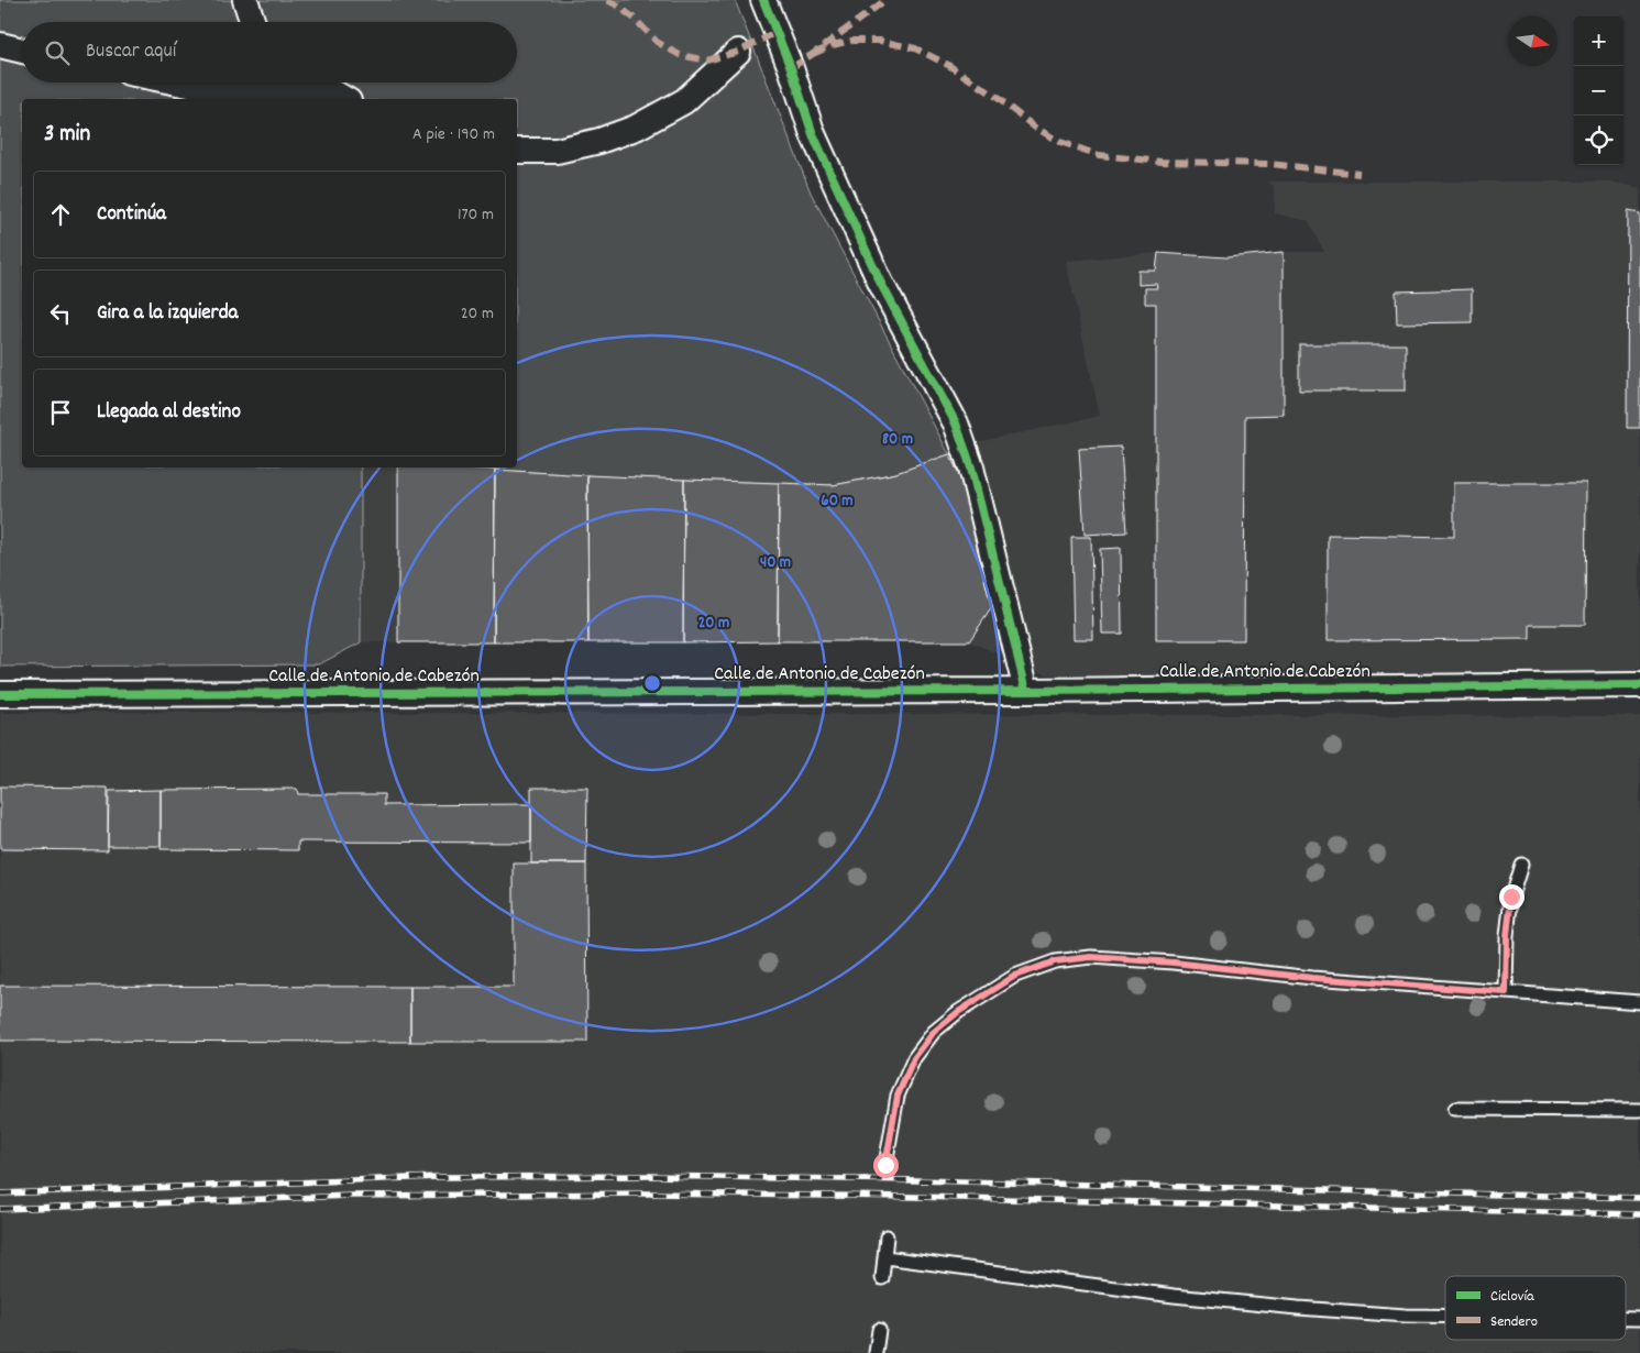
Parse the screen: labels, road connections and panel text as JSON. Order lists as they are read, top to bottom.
{
  "streets": {
    "street": ["Calle de Antonio de Cabezón"]
  },
  "legend": ["Ciclovía", "Sendero"],
  "north": "right",
  "page": {
    "map_buttons": ["+", "−"],
    "search": "Buscar aquí",
    "heading": ["3 min", "A pie · 190 m"],
    "list": [
      ["Continúa", "170 m"],
      ["Gira a la izquierda", "20 m"],
      "Llegada al destino"
    ]
  },
  "rings": [
    "80 m",
    "60 m",
    "40 m",
    "20 m"
  ]
}
